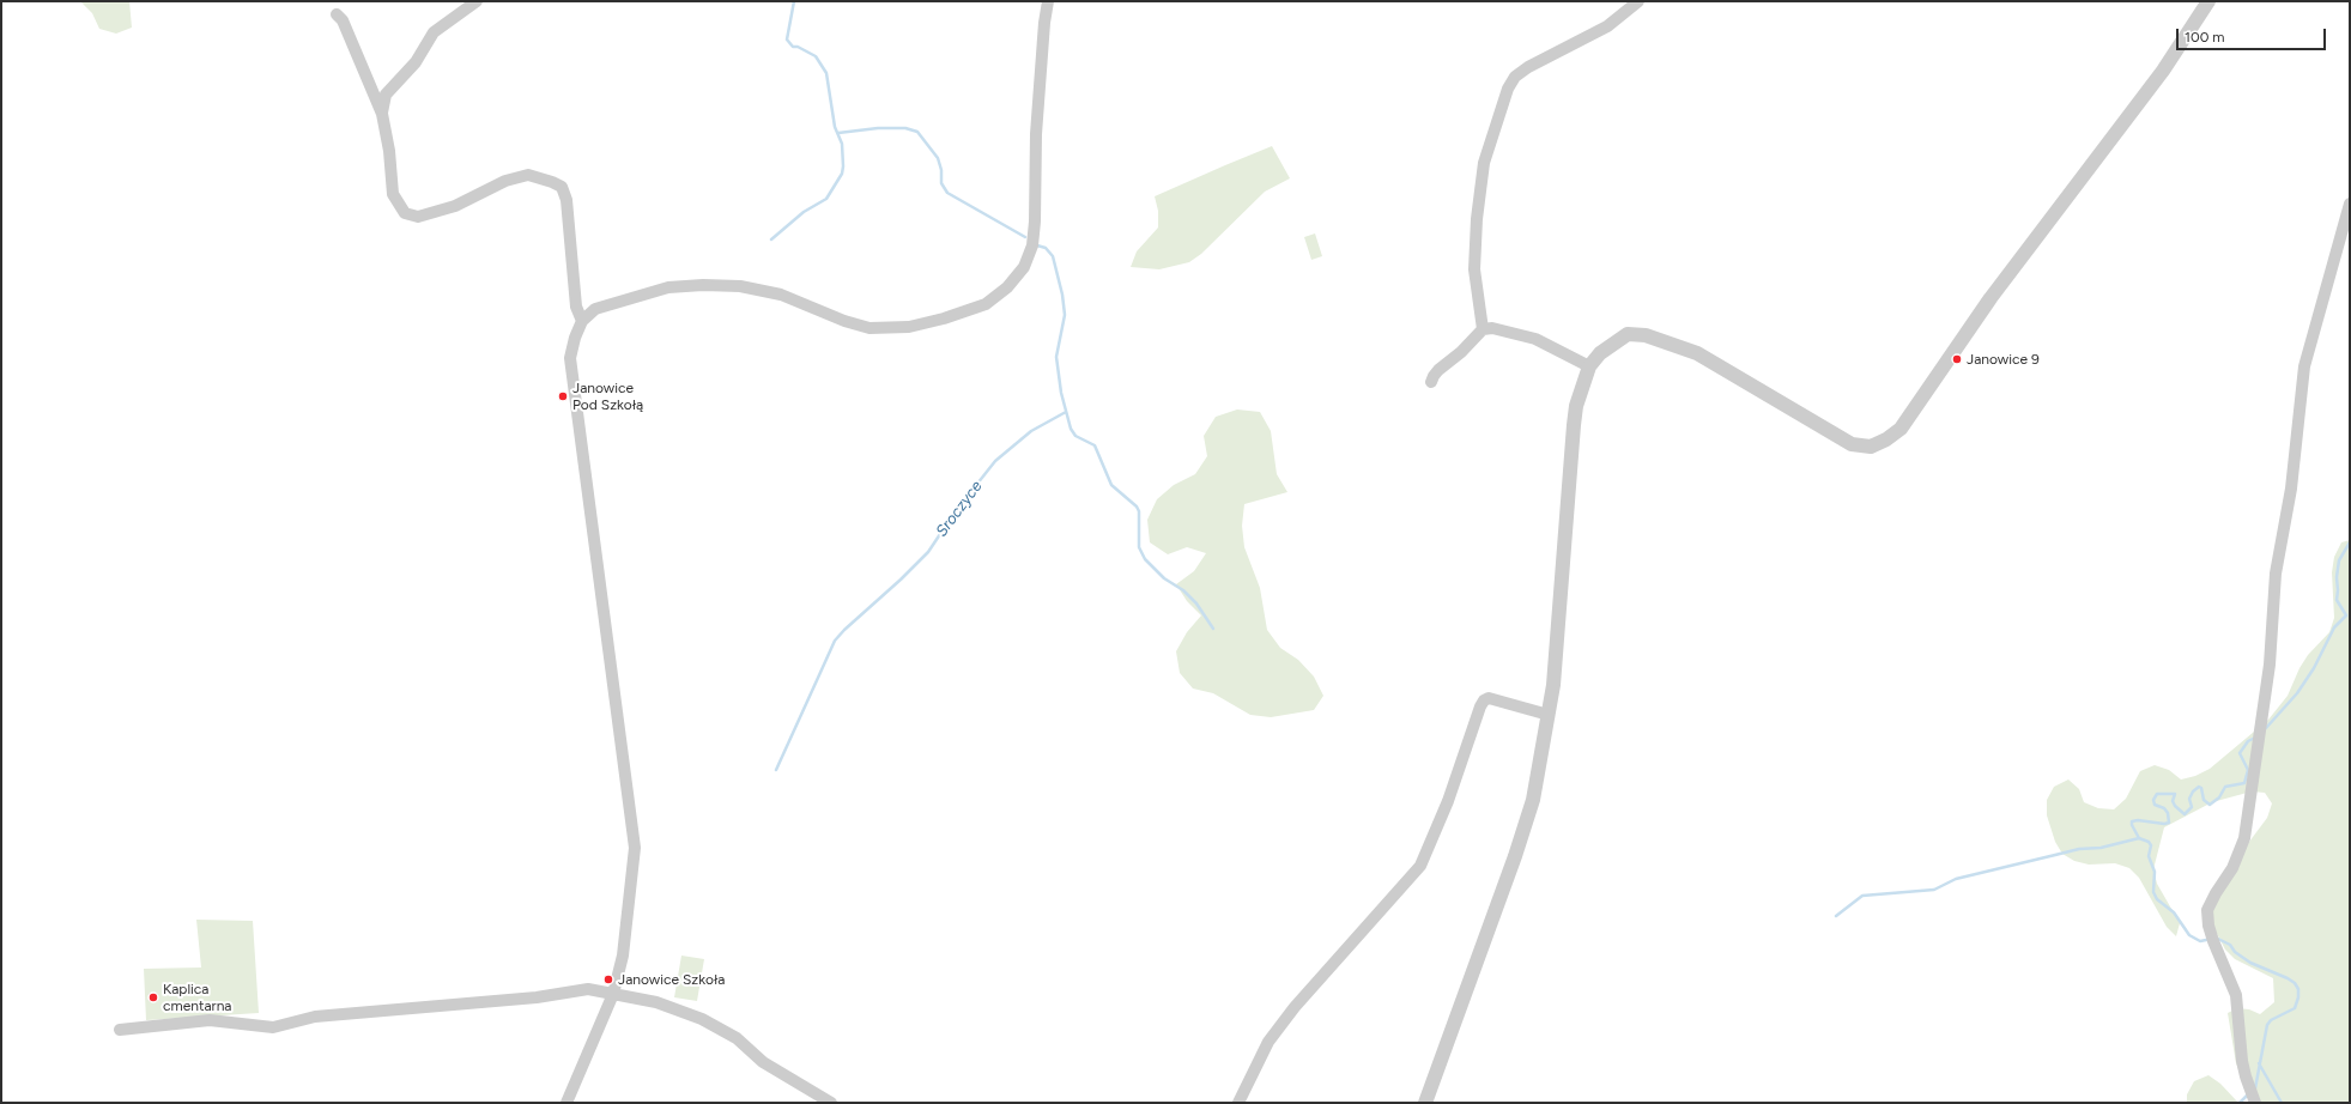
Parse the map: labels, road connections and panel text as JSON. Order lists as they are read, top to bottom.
{
  "water": ["Sroczyce"],
  "places": [
    "Janowice 9",
    "Janowice Pod Szkołą",
    "Janowice Szkoła",
    "Kaplica cmentarna"
  ],
  "scale_bar": "100 m"
}
